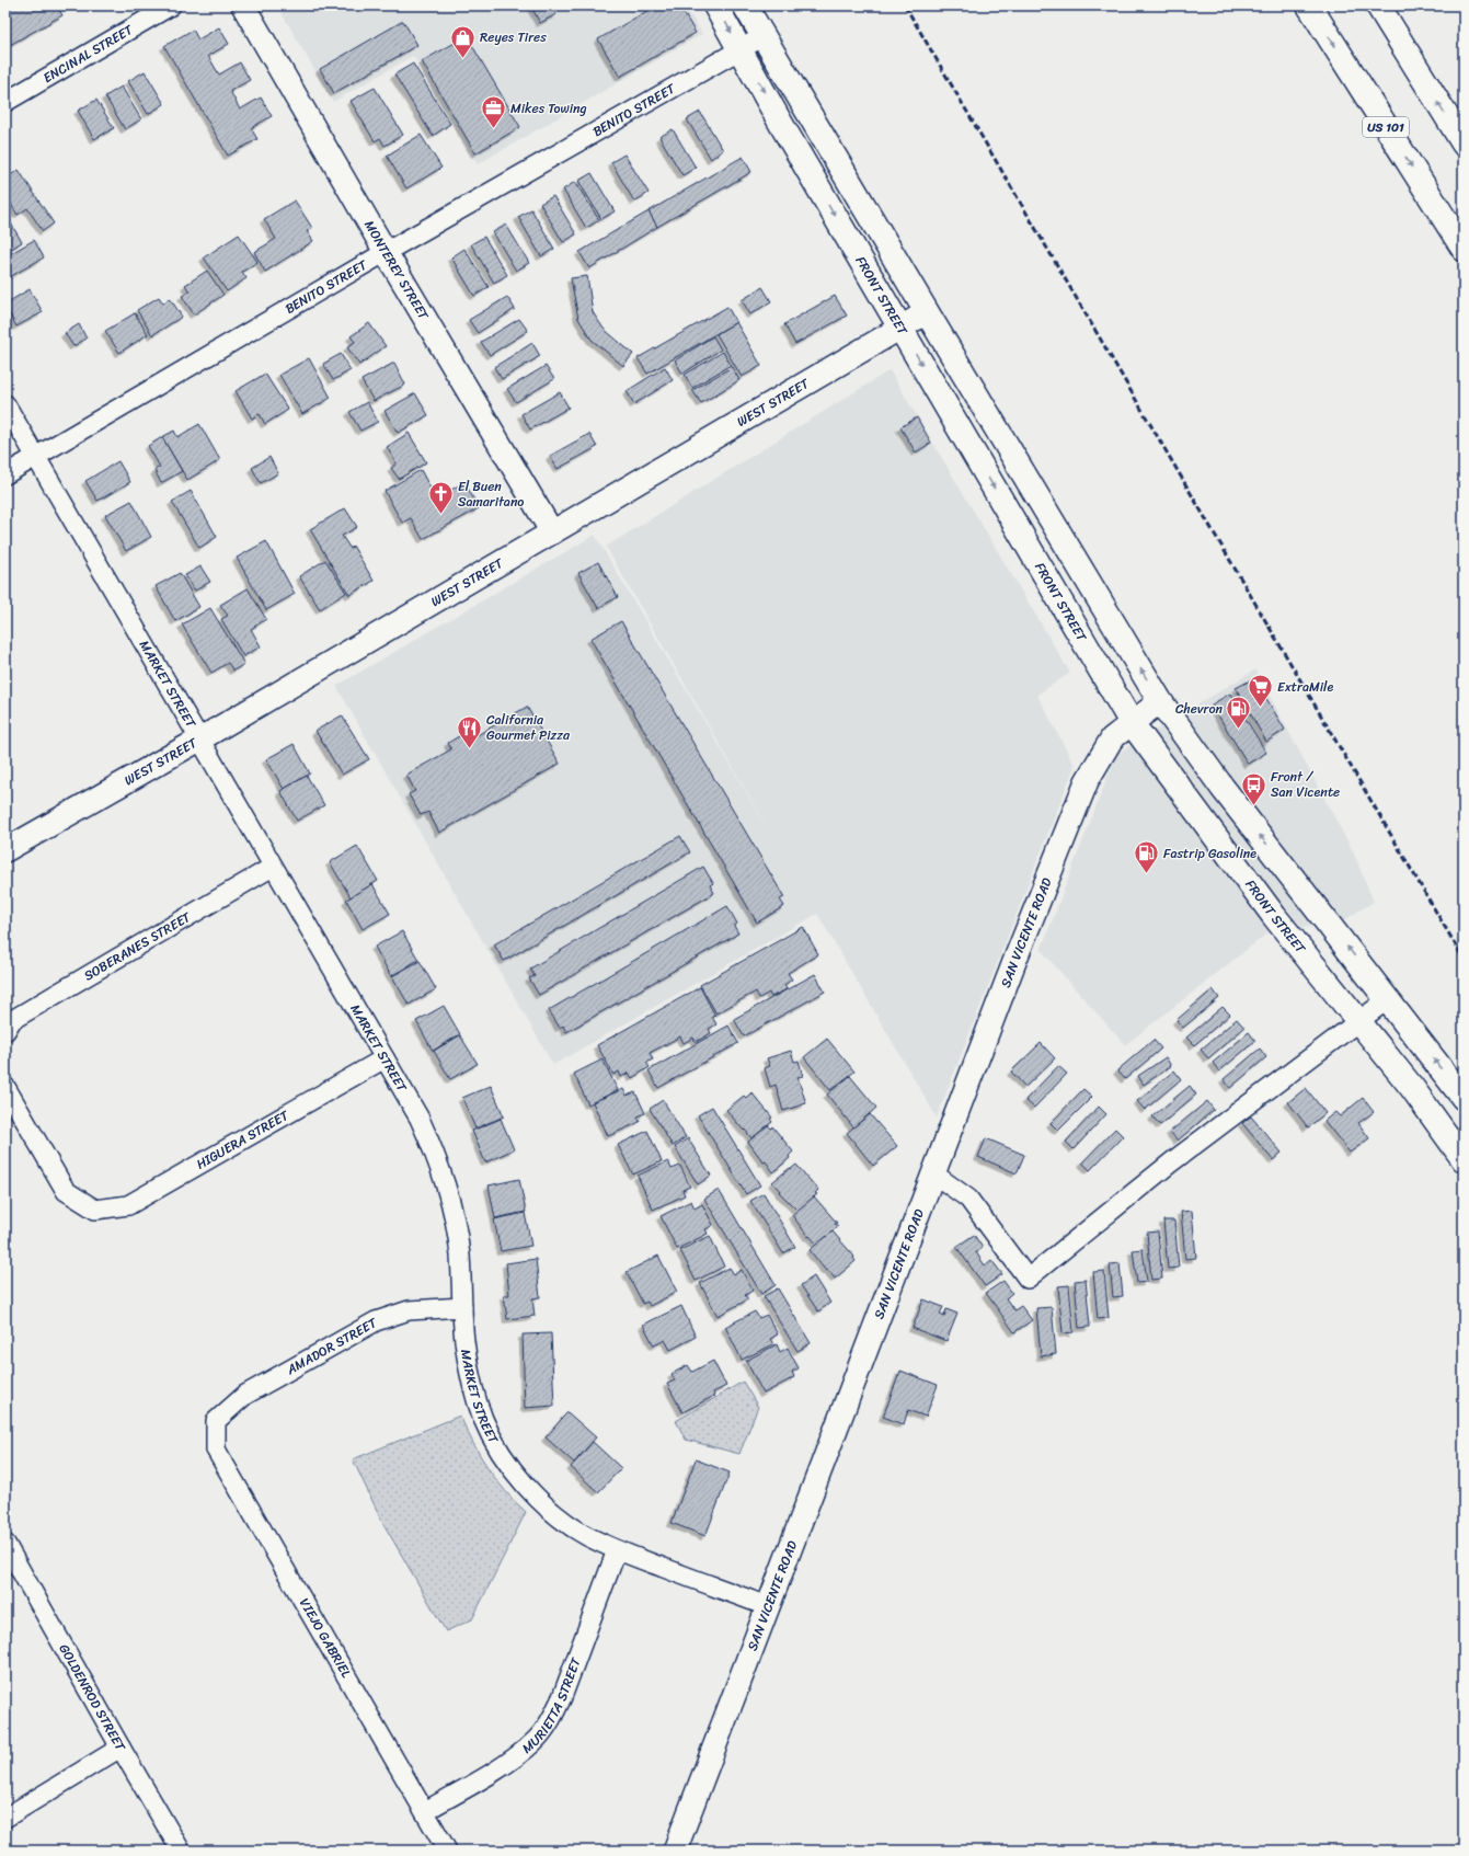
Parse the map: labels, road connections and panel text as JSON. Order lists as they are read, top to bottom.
{
  "streets": {
    "main road": ["US 101", "FRONT STREET"],
    "street": [
      "ENCINAL STREET",
      "BENITO STREET",
      "MONTEREY STREET",
      "WEST STREET",
      "MARKET STREET",
      "SAN VICENTE ROAD",
      "SOBERANES STREET",
      "HIGUERA STREET",
      "AMADOR STREET",
      "VIEJO GABRIEL",
      "GOLDENROD STREET",
      "MURIETTA STREET"
    ]
  },
  "crossings": [
    ["BENITO STREET", "MONTEREY STREET"],
    ["BENITO STREET", "FRONT STREET"],
    ["BENITO STREET", "MARKET STREET"],
    ["MONTEREY STREET", "WEST STREET"],
    ["FRONT STREET", "WEST STREET"],
    ["FRONT STREET", "SAN VICENTE ROAD"],
    ["WEST STREET", "MARKET STREET"],
    ["MARKET STREET", "SAN VICENTE ROAD"],
    ["MARKET STREET", "SOBERANES STREET"],
    ["MARKET STREET", "HIGUERA STREET"],
    ["MARKET STREET", "AMADOR STREET"],
    ["MARKET STREET", "MURIETTA STREET"],
    ["AMADOR STREET", "VIEJO GABRIEL"],
    ["VIEJO GABRIEL", "MURIETTA STREET"]
  ],
  "places": {
    "shop": ["Reyes Tires"],
    "office": ["Mikes Towing"],
    "church": ["El Buen Samaritano"],
    "supermarket": ["ExtraMile"],
    "fuel station": ["Chevron", "Fastrip Gasoline"],
    "restaurant": ["California Gourmet Pizza"],
    "bus stop": ["Front / San Vicente"]
  }
}
